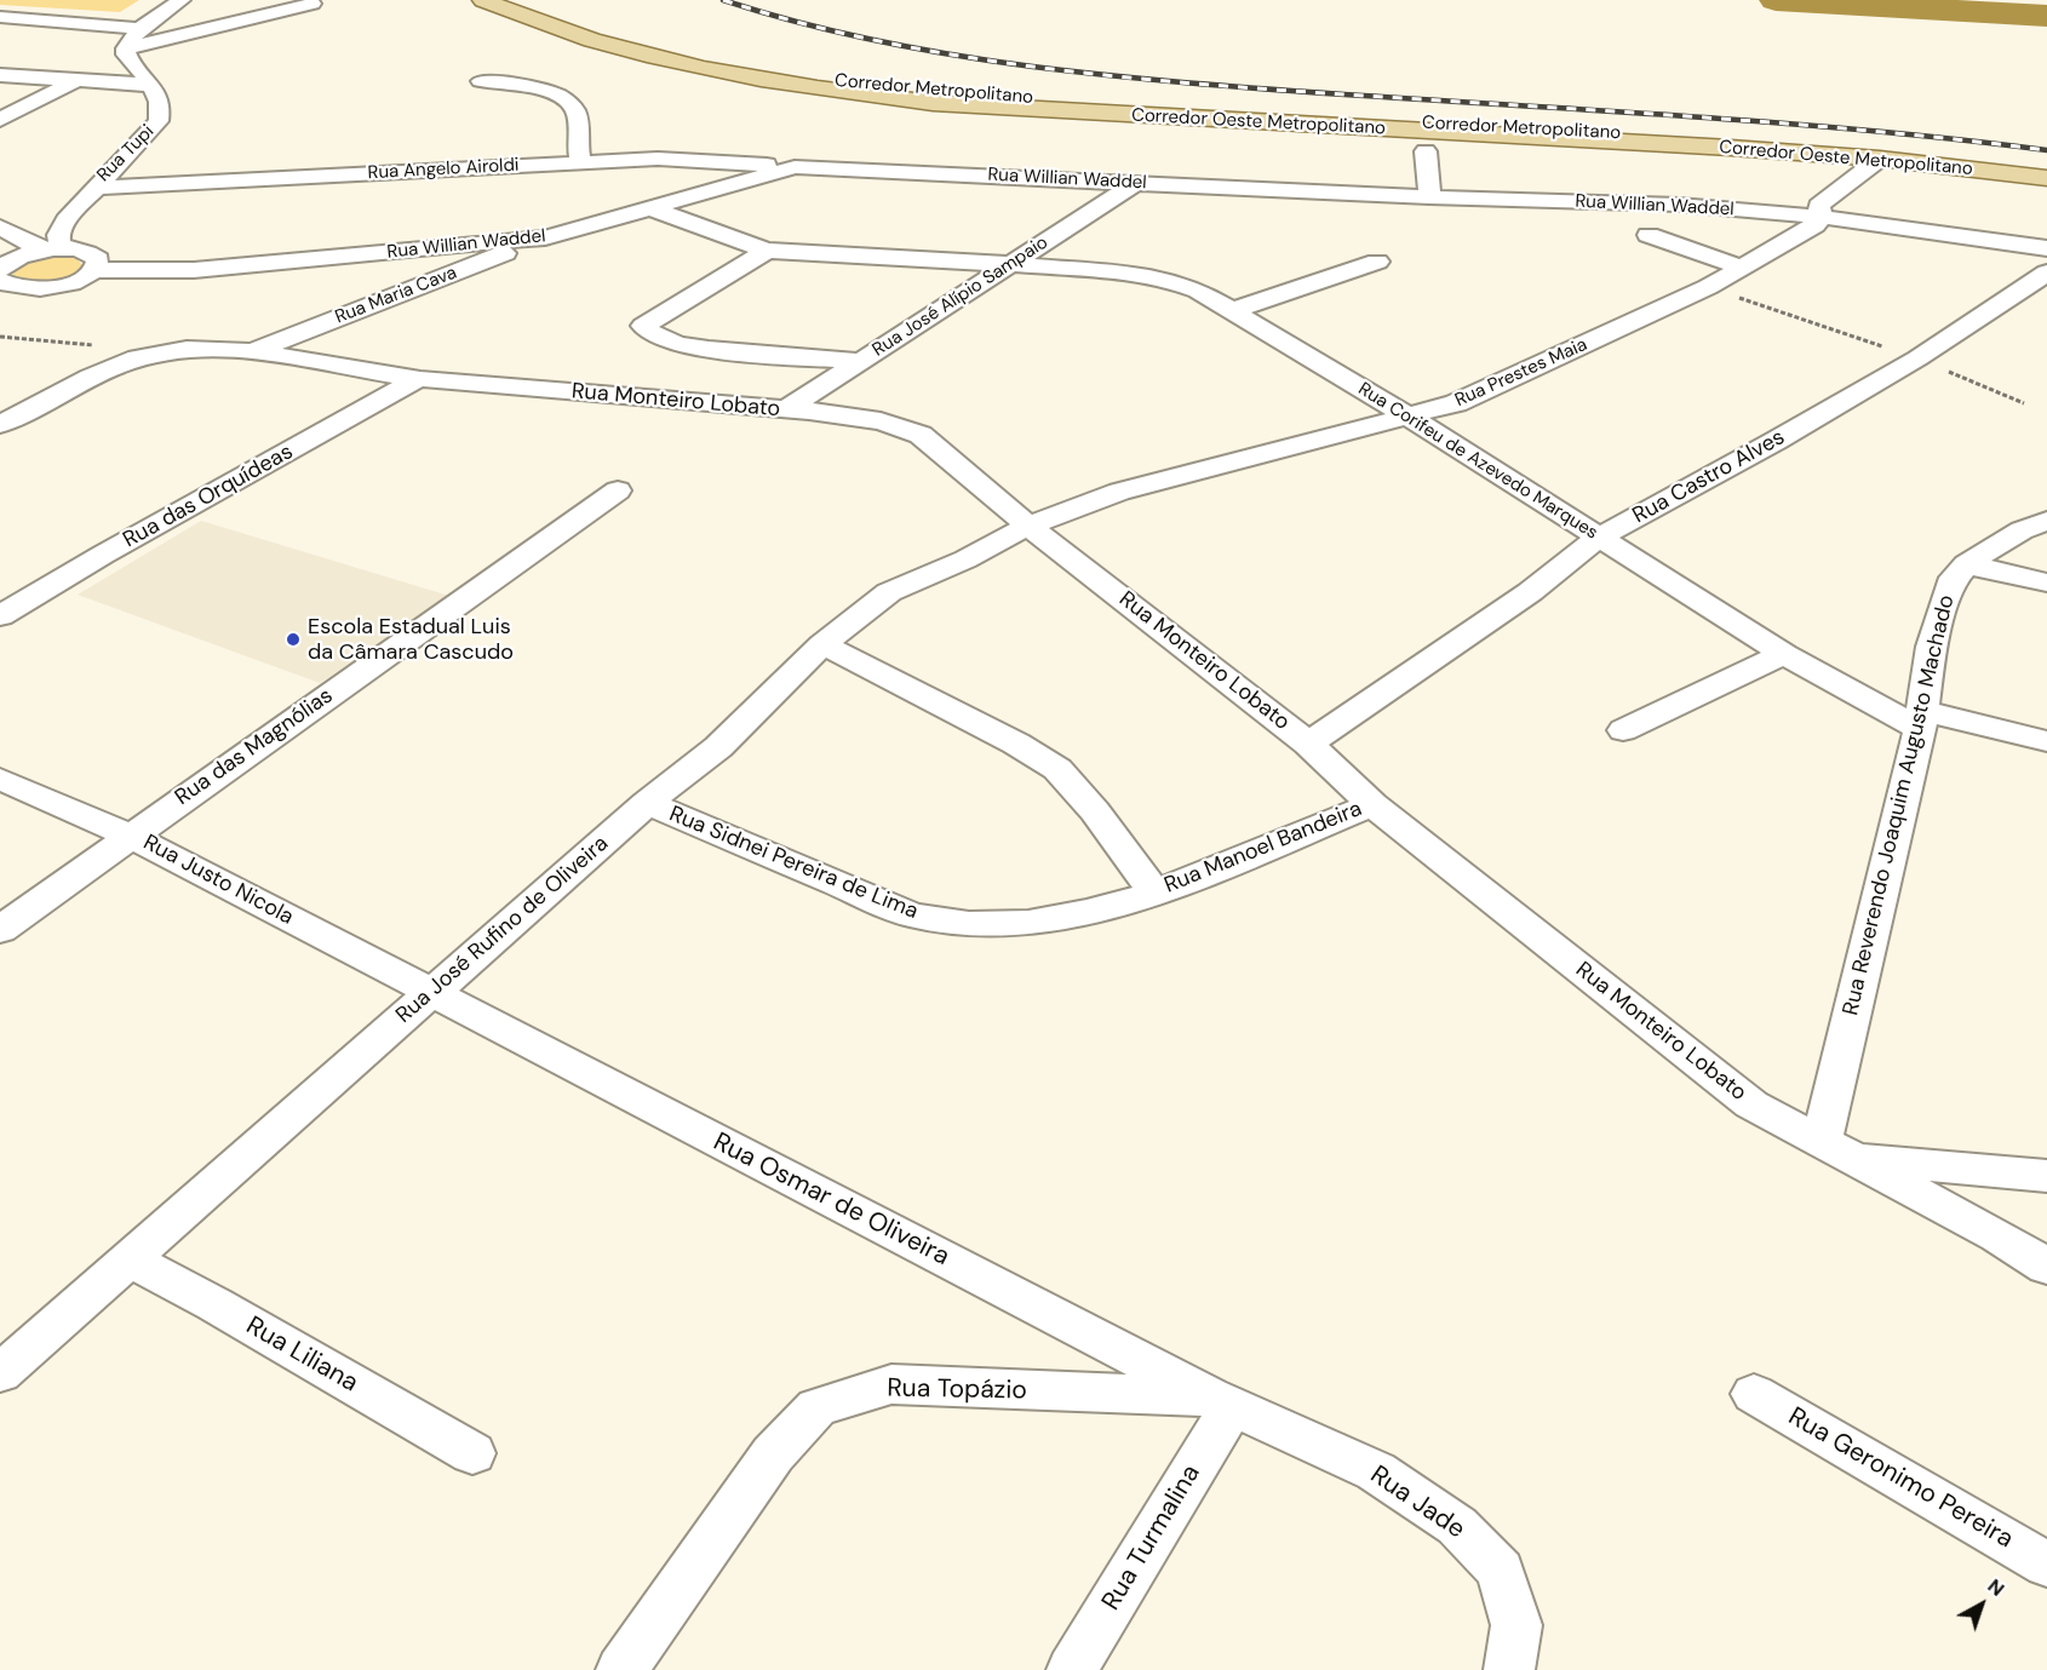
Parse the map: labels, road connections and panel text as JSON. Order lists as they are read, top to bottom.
{
  "streets": {
    "main road": ["Corredor Metropolitano", "Corredor Oeste Metropolitano"],
    "street": [
      "Rua Tupi",
      "Rua Angelo Airoldi",
      "Rua Willian Waddel",
      "Rua Maria Cava",
      "Rua José Alípio Sampaio",
      "Rua Prestes Maia",
      "Rua Monteiro Lobato",
      "Rua Corifeu de Azevedo Marques",
      "Rua Castro Alves",
      "Rua das Orquídeas",
      "Rua das Magnólias",
      "Rua Reverendo Joaquim Augusto Machado",
      "Rua Manoel Bandeira",
      "Rua Sidnei Pereira de Lima",
      "Rua Justo Nicola",
      "Rua José Rufino de Oliveira",
      "Rua Osmar de Oliveira",
      "Rua Liliana",
      "Rua Topázio",
      "Rua Geronimo Pereira",
      "Rua Jade",
      "Rua Turmalina"
    ]
  },
  "crossings": [
    ["Corredor Oeste Metropolitano", "Rua Prestes Maia"],
    ["Rua Tupi", "Rua Angelo Airoldi"],
    ["Rua Angelo Airoldi", "Rua Willian Waddel"],
    ["Rua Willian Waddel", "Rua Maria Cava"],
    ["Rua Willian Waddel", "Rua José Alípio Sampaio"],
    ["Rua Willian Waddel", "Rua Prestes Maia"],
    ["Rua Willian Waddel", "Rua Corifeu de Azevedo Marques"],
    ["Rua Maria Cava", "Rua Monteiro Lobato"],
    ["Rua José Alípio Sampaio", "Rua Monteiro Lobato"],
    ["Rua José Alípio Sampaio", "Rua Corifeu de Azevedo Marques"],
    ["Rua Prestes Maia", "Rua Monteiro Lobato"],
    ["Rua Prestes Maia", "Rua Corifeu de Azevedo Marques"],
    ["Rua Prestes Maia", "Rua José Rufino de Oliveira"],
    ["Rua Monteiro Lobato", "Rua Castro Alves"],
    ["Rua Monteiro Lobato", "Rua das Orquídeas"],
    ["Rua Monteiro Lobato", "Rua Reverendo Joaquim Augusto Machado"],
    ["Rua Monteiro Lobato", "Rua Manoel Bandeira"],
    ["Rua Monteiro Lobato", "Rua José Rufino de Oliveira"],
    ["Rua Corifeu de Azevedo Marques", "Rua Castro Alves"],
    ["Rua Corifeu de Azevedo Marques", "Rua Reverendo Joaquim Augusto Machado"],
    ["Rua das Magnólias", "Rua Justo Nicola"],
    ["Rua Manoel Bandeira", "Rua Sidnei Pereira de Lima"],
    ["Rua Sidnei Pereira de Lima", "Rua José Rufino de Oliveira"],
    ["Rua Justo Nicola", "Rua José Rufino de Oliveira"],
    ["Rua Justo Nicola", "Rua Osmar de Oliveira"],
    ["Rua José Rufino de Oliveira", "Rua Osmar de Oliveira"],
    ["Rua José Rufino de Oliveira", "Rua Liliana"],
    ["Rua Osmar de Oliveira", "Rua Topázio"],
    ["Rua Osmar de Oliveira", "Rua Jade"],
    ["Rua Osmar de Oliveira", "Rua Turmalina"],
    ["Rua Topázio", "Rua Jade"],
    ["Rua Topázio", "Rua Turmalina"],
    ["Rua Jade", "Rua Turmalina"]
  ],
  "places": ["Escola Estadual Luis da Câmara Cascudo"],
  "north": "top right"
}
